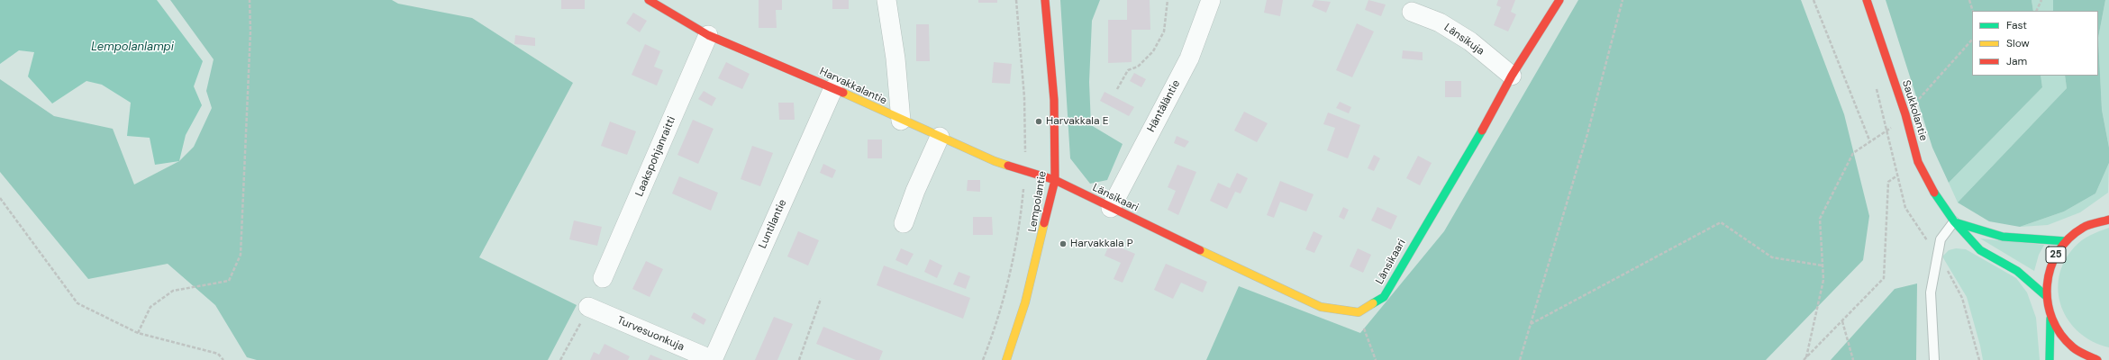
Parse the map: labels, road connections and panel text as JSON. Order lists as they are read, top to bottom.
{
  "streets": {
    "main road": [
      "Harvakkalantie",
      "Saukkolantie",
      "Länsikaari",
      "Lempolantie",
      "25"
    ],
    "street": [
      "Länsikuja",
      "Häntäläntie",
      "Laakspohjanraitti",
      "Luntilantie",
      "Turvesuonkuja"
    ]
  },
  "crossings": [
    ["Länsikuja", "Länsikaari"],
    ["Harvakkalantie", "Laakspohjanraitti"],
    ["Harvakkalantie", "Länsikaari"],
    ["Harvakkalantie", "Lempolantie"],
    ["Harvakkalantie", "Luntilantie"],
    ["Häntäläntie", "Länsikaari"],
    ["Saukkolantie", "25"],
    ["Länsikaari", "Lempolantie"],
    ["Luntilantie", "Turvesuonkuja"]
  ],
  "water": ["Lempolanlampi"],
  "places": ["Harvakkala E", "Harvakkala P"],
  "legend": ["Fast", "Slow", "Jam"]
}
